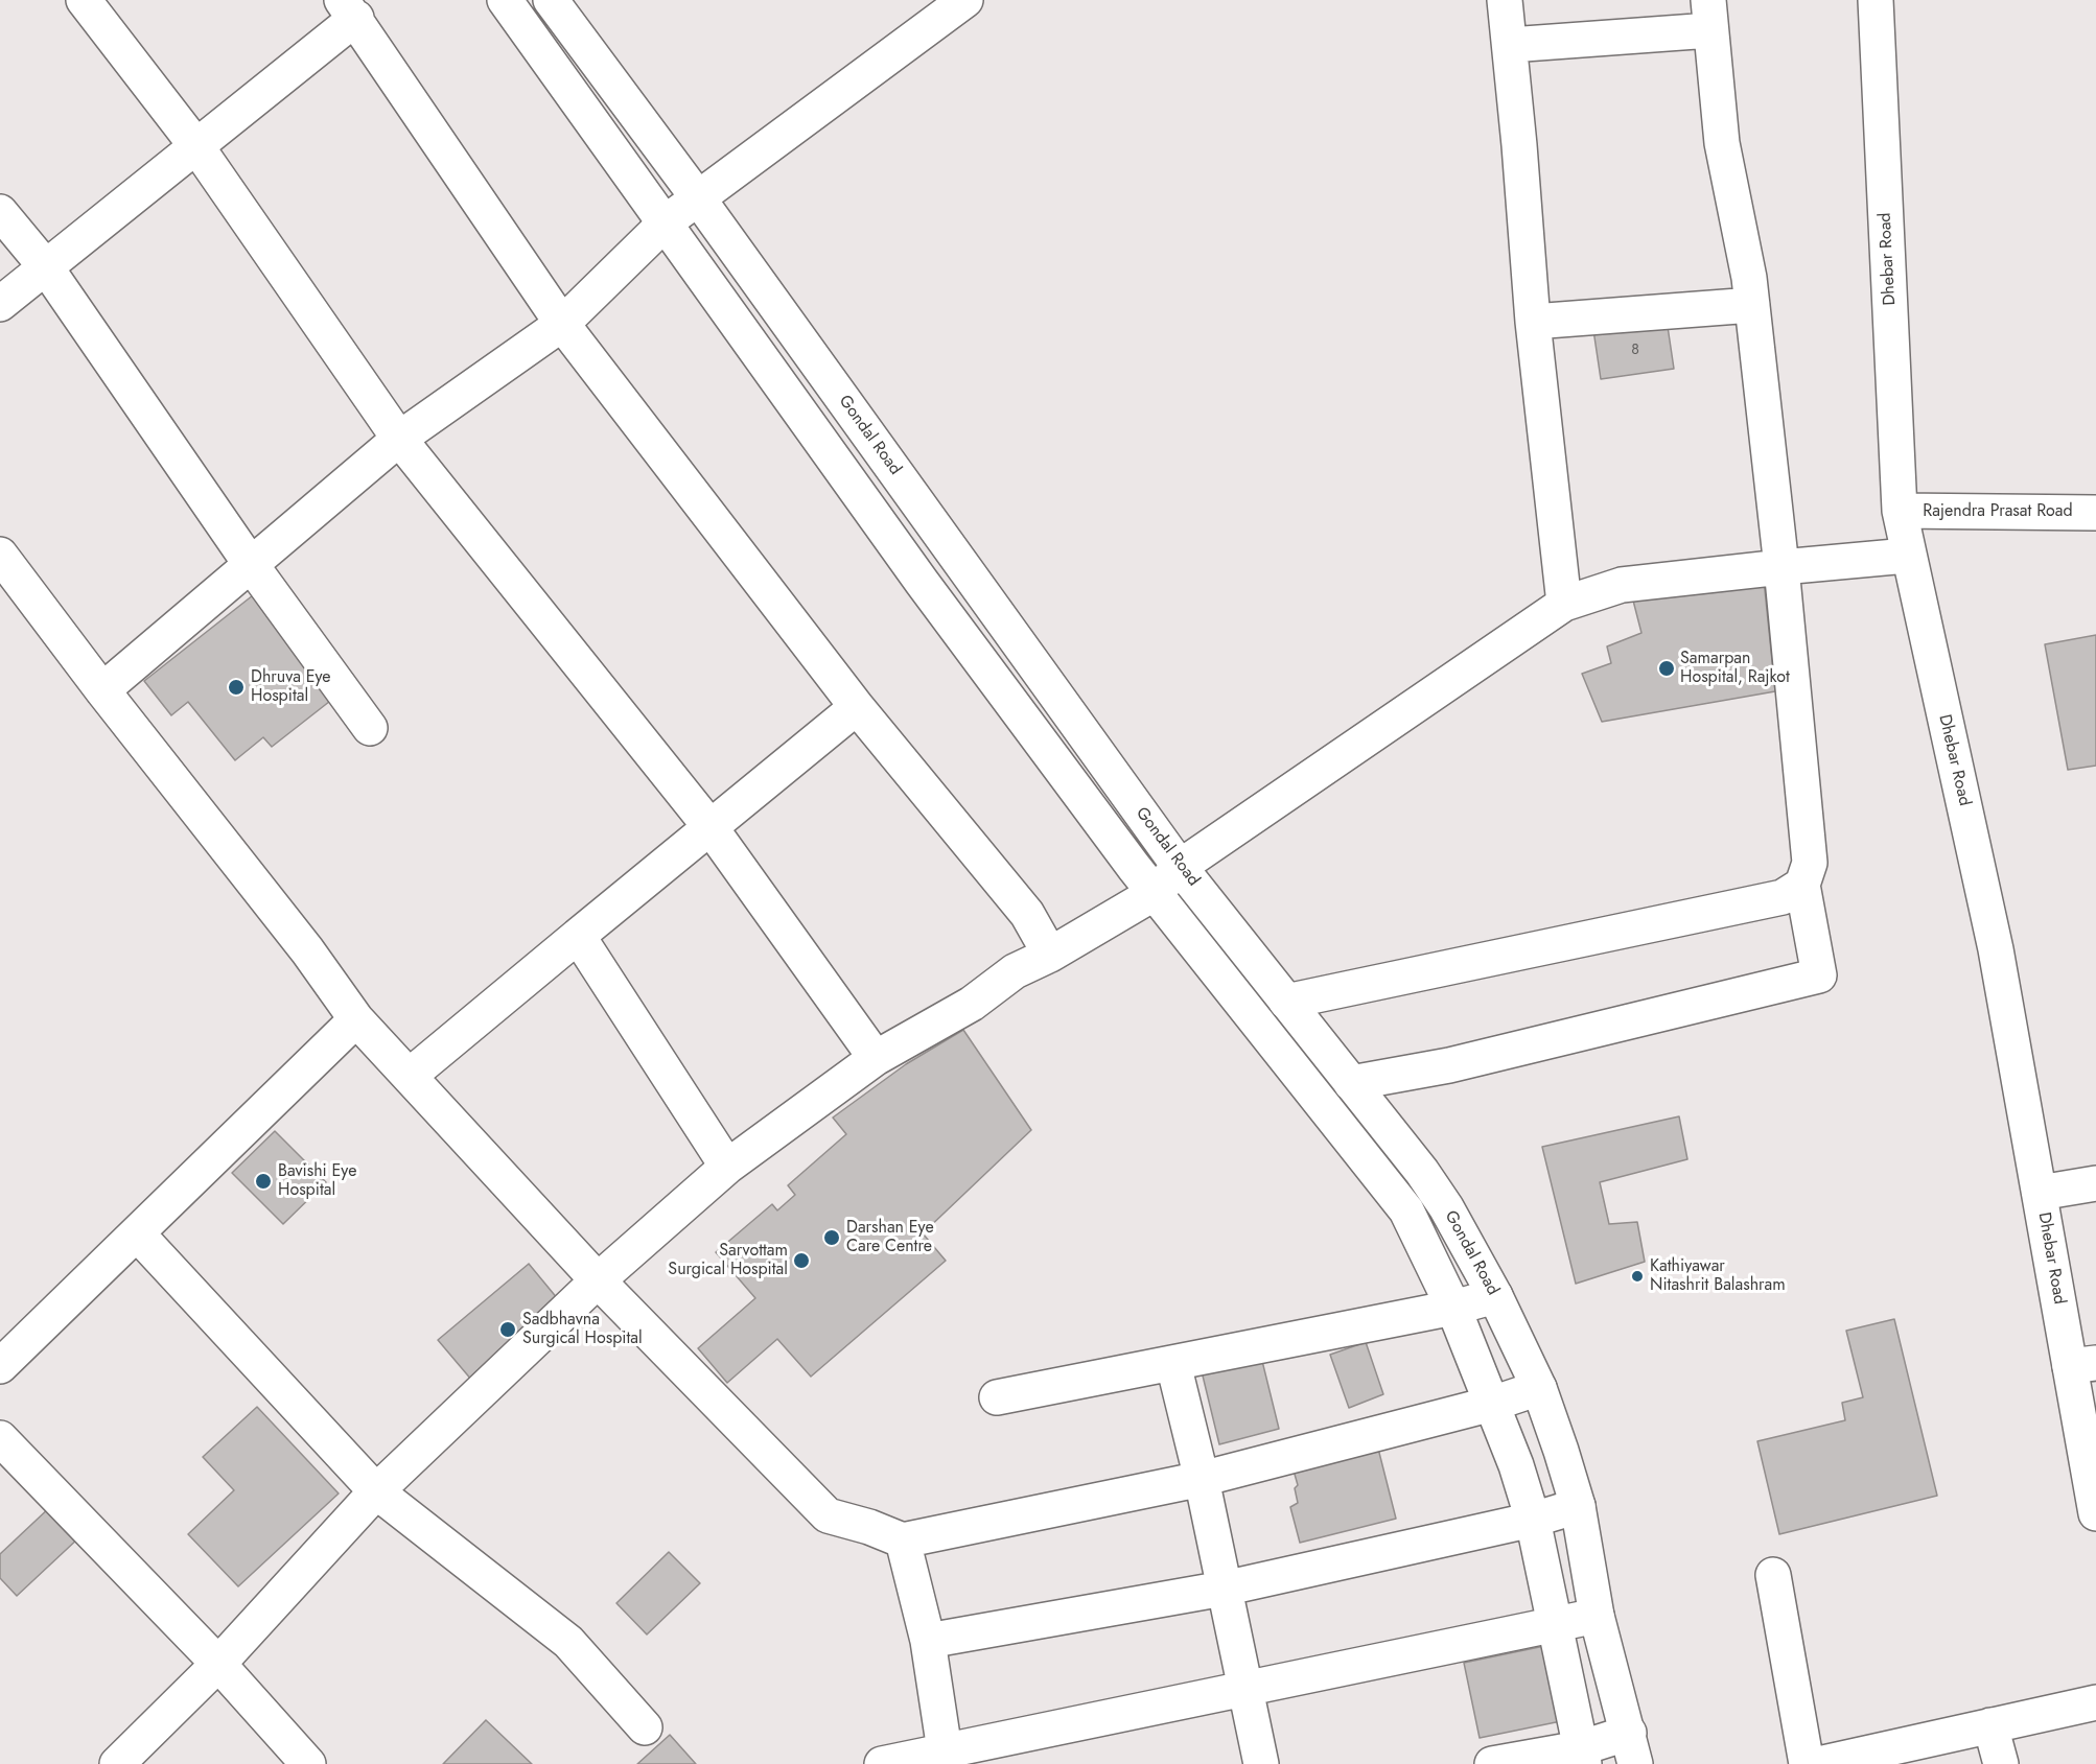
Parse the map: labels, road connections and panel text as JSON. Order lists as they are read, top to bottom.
{
  "streets": {
    "street": ["Dhebar Road", "Gondal Road", "Rajendra Prasat Road"]
  },
  "crossings": [
    ["Dhebar Road", "Rajendra Prasat Road"]
  ],
  "places": [
    "Samarpan Hospital, Rajkot",
    "Dhruva Eye Hospital",
    "Bavishi Eye Hospital",
    "Darshan Eye Care Centre",
    "Sarvottam Surgical Hospital",
    "Kathiyawar Nitashrit Balashram",
    "Sadbhavna Surgical Hospital"
  ],
  "house_numbers": ["8"]
}
